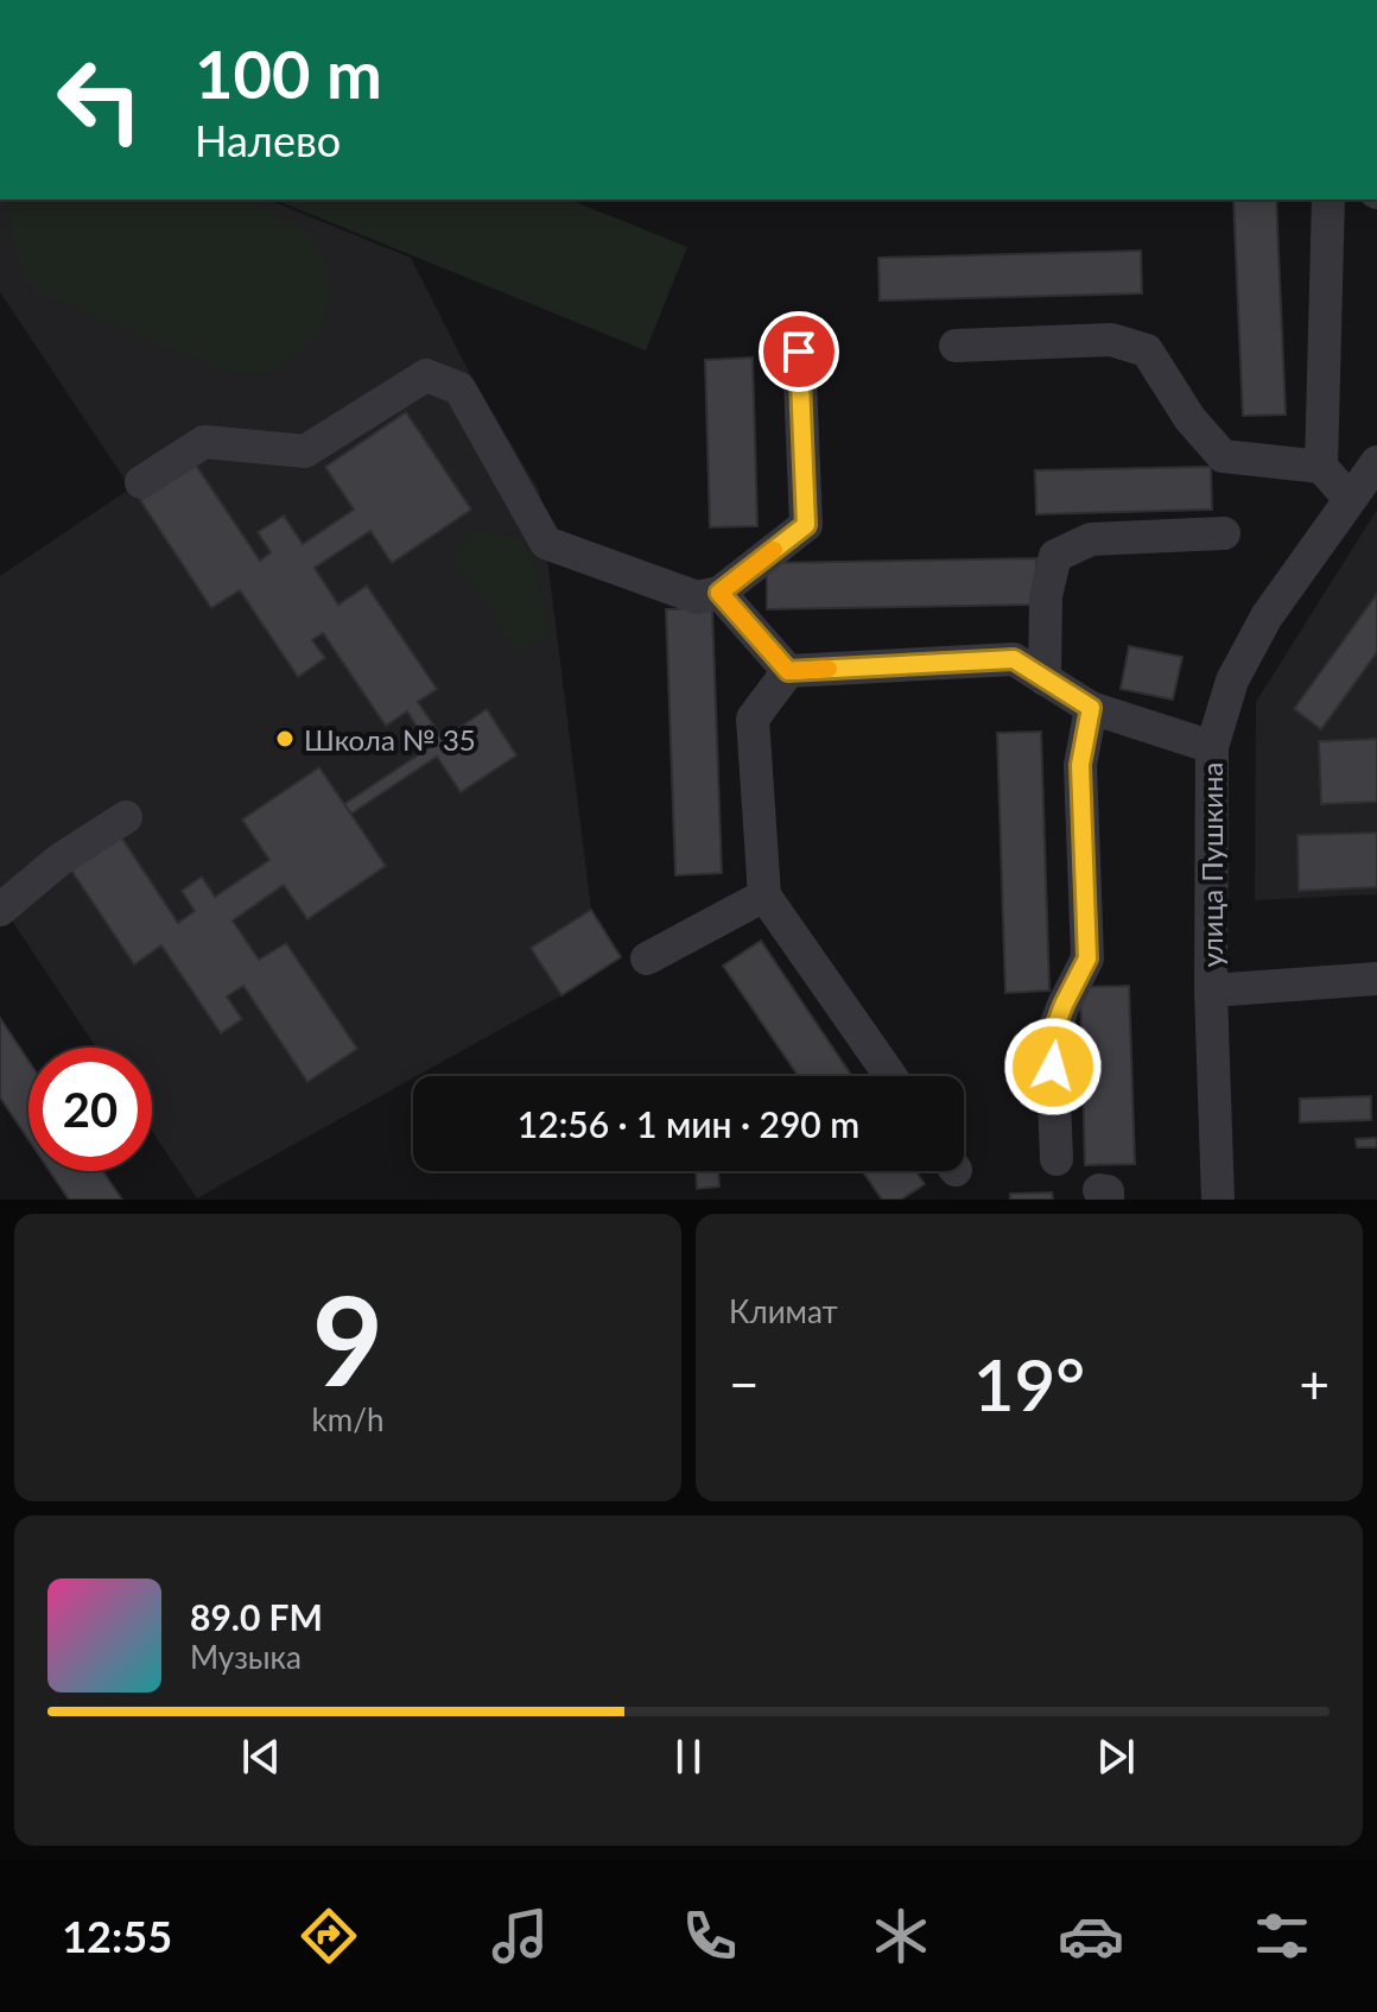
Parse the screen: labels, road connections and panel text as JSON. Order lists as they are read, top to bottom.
{
  "streets": {
    "street": ["улица Пушкина"]
  },
  "places": ["Школа № 35"],
  "page": {
    "turn": ["100 m", "Налево"],
    "limit": "20",
    "trip": "12:56 · 1 мин · 290 m",
    "tile": [
      ["9", "km/h"],
      "Климат"
    ],
    "heat": ["−", "19°", "+"],
    "song": ["89.0 FM", "Музыка"],
    "tabs": "12:55"
  }
}
